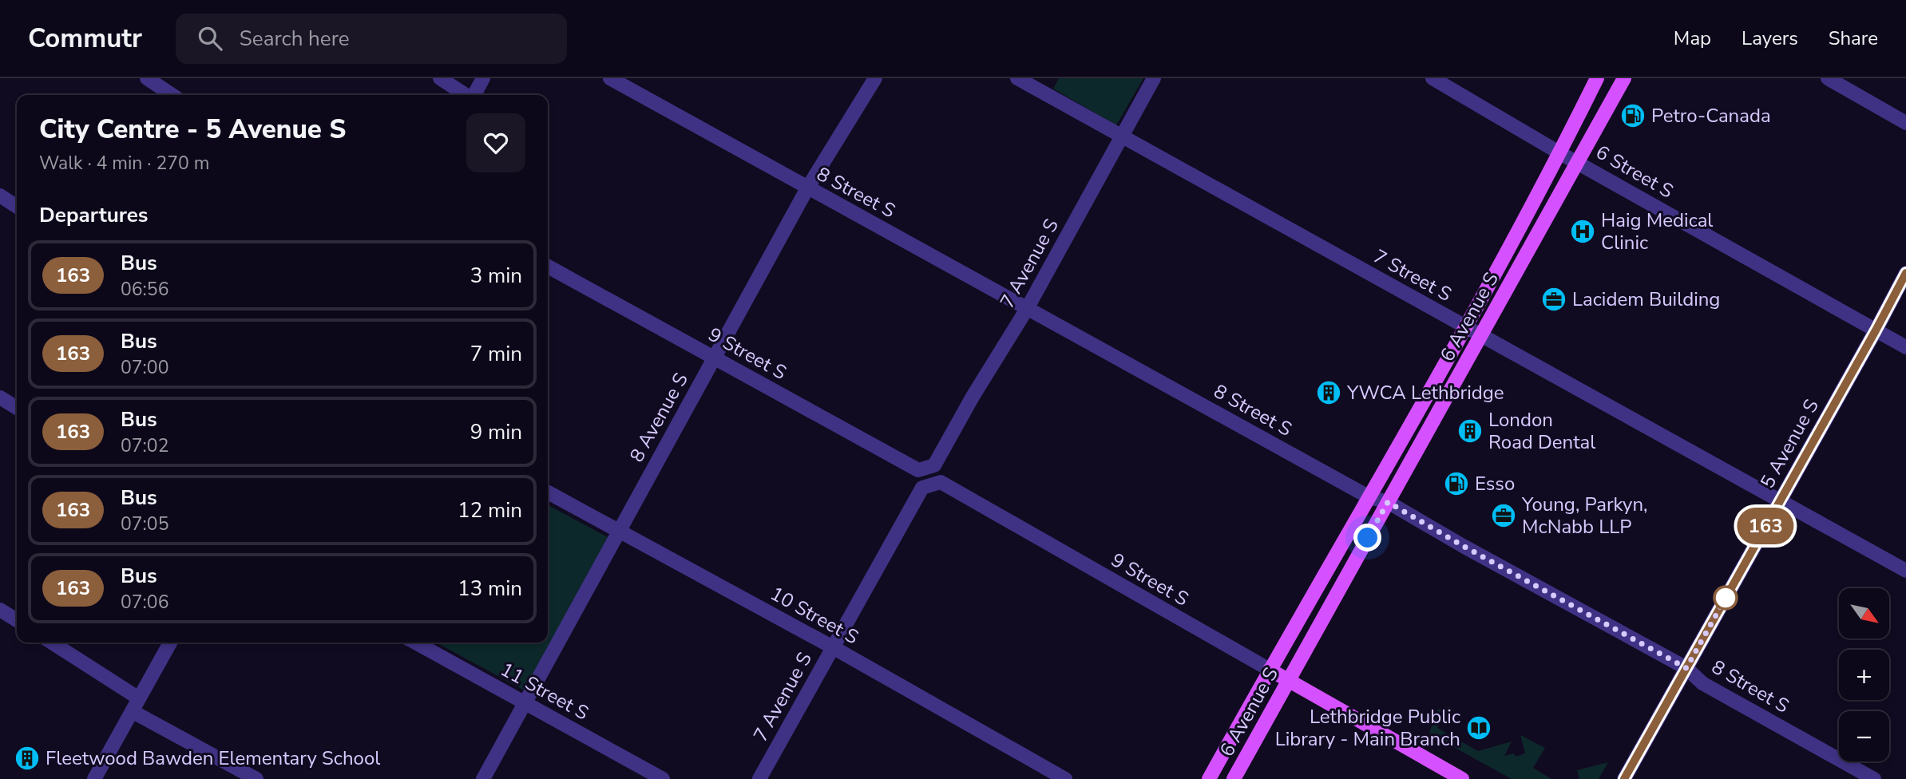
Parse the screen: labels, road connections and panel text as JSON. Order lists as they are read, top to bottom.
{
  "streets": {
    "main road": ["6 Avenue S"],
    "street": [
      "6 Street S",
      "8 Street S",
      "7 Avenue S",
      "7 Street S",
      "9 Street S",
      "8 Avenue S",
      "5 Avenue S",
      "10 Street S",
      "11 Street S"
    ]
  },
  "crossings": [
    ["6 Street S", "6 Avenue S"],
    ["6 Street S", "5 Avenue S"],
    ["8 Street S", "7 Avenue S"],
    ["8 Street S", "6 Avenue S"],
    ["8 Street S", "8 Avenue S"],
    ["8 Street S", "5 Avenue S"],
    ["7 Avenue S", "7 Street S"],
    ["7 Avenue S", "9 Street S"],
    ["7 Avenue S", "10 Street S"],
    ["7 Street S", "6 Avenue S"],
    ["7 Street S", "5 Avenue S"],
    ["6 Avenue S", "9 Street S"],
    ["9 Street S", "8 Avenue S"],
    ["8 Avenue S", "10 Street S"],
    ["8 Avenue S", "11 Street S"]
  ],
  "places": {
    "fuel station": ["Petro-Canada", "Esso"],
    "hospital": ["Haig Medical Clinic"],
    "office": ["Lacidem Building", "Young, Parkyn, McNabb LLP"],
    "building": ["YWCA Lethbridge", "London Road Dental", "Fleetwood Bawden Elementary School"],
    "library": ["Lethbridge Public Library - Main Branch"]
  },
  "lines": ["bus line 163"],
  "north": "bottom right",
  "page": {
    "header": "Commutr",
    "search": "Search here",
    "nav": ["Map", "Layers", "Share"],
    "on_map": "163",
    "heading": [
      ["City Centre - 5 Avenue S", "Walk · 4 min · 270 m"],
      "Departures"
    ],
    "list": [
      {
        "mark": "163",
        "name": "Bus",
        "note": "06:56",
        "value": "3 min"
      },
      {
        "mark": "163",
        "name": "Bus",
        "note": "07:00",
        "value": "7 min"
      },
      {
        "mark": "163",
        "name": "Bus",
        "note": "07:02",
        "value": "9 min"
      },
      {
        "mark": "163",
        "name": "Bus",
        "note": "07:05",
        "value": "12 min"
      },
      {
        "mark": "163",
        "name": "Bus",
        "note": "07:06",
        "value": "13 min"
      }
    ],
    "map_buttons": ["+", "−"]
  }
}
